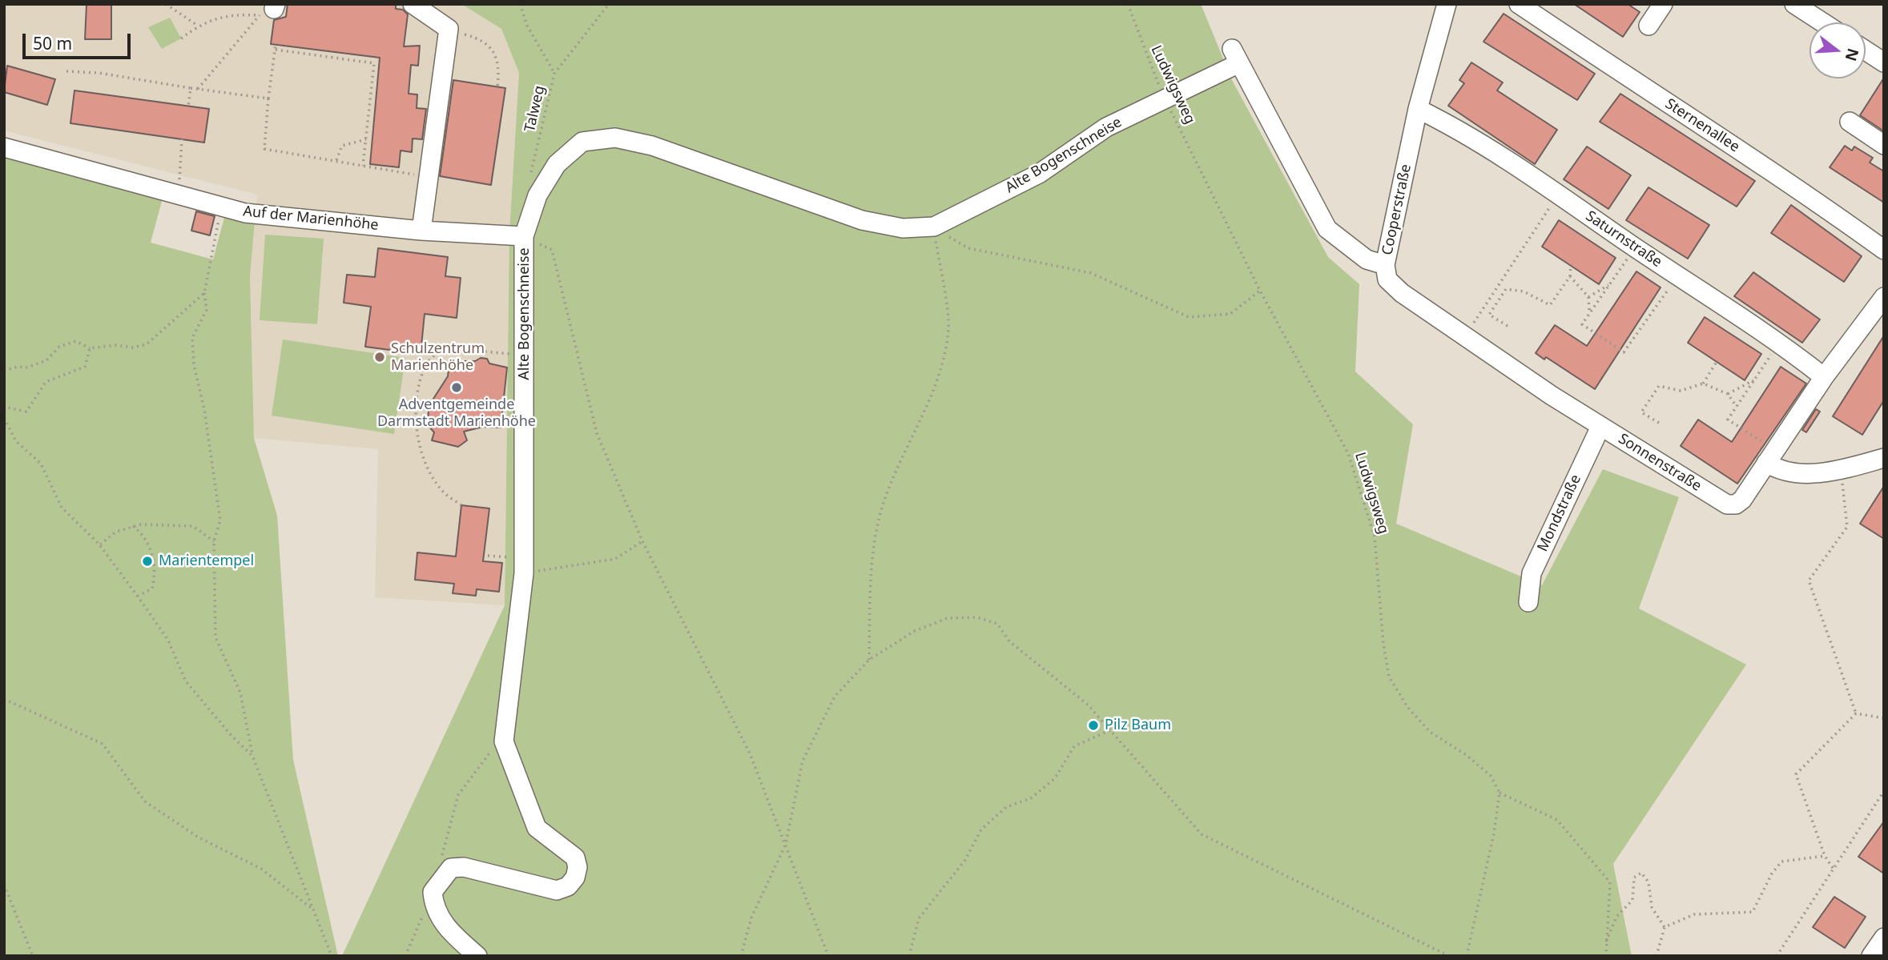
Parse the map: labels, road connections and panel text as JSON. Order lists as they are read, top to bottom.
{
  "streets": {
    "street": [
      "Sternenallee",
      "Alte Bogenschneise",
      "Cooperstraße",
      "Auf der Marienhöhe",
      "Saturnstraße",
      "Sonnenstraße",
      "Mondstraße"
    ],
    "path": ["Ludwigsweg", "Talweg"]
  },
  "crossings": [
    ["Ludwigsweg", "Alte Bogenschneise"],
    ["Ludwigsweg", "Cooperstraße"],
    ["Alte Bogenschneise", "Cooperstraße"],
    ["Alte Bogenschneise", "Auf der Marienhöhe"],
    ["Cooperstraße", "Saturnstraße"],
    ["Cooperstraße", "Sonnenstraße"],
    ["Saturnstraße", "Sonnenstraße"],
    ["Sonnenstraße", "Mondstraße"]
  ],
  "places": [
    "Schulzentrum Marienhöhe",
    "Adventgemeinde Darmstadt Marienhöhe",
    "Marientempel",
    "Pilz Baum"
  ],
  "scale_bar": "50 m",
  "north": "right"
}
